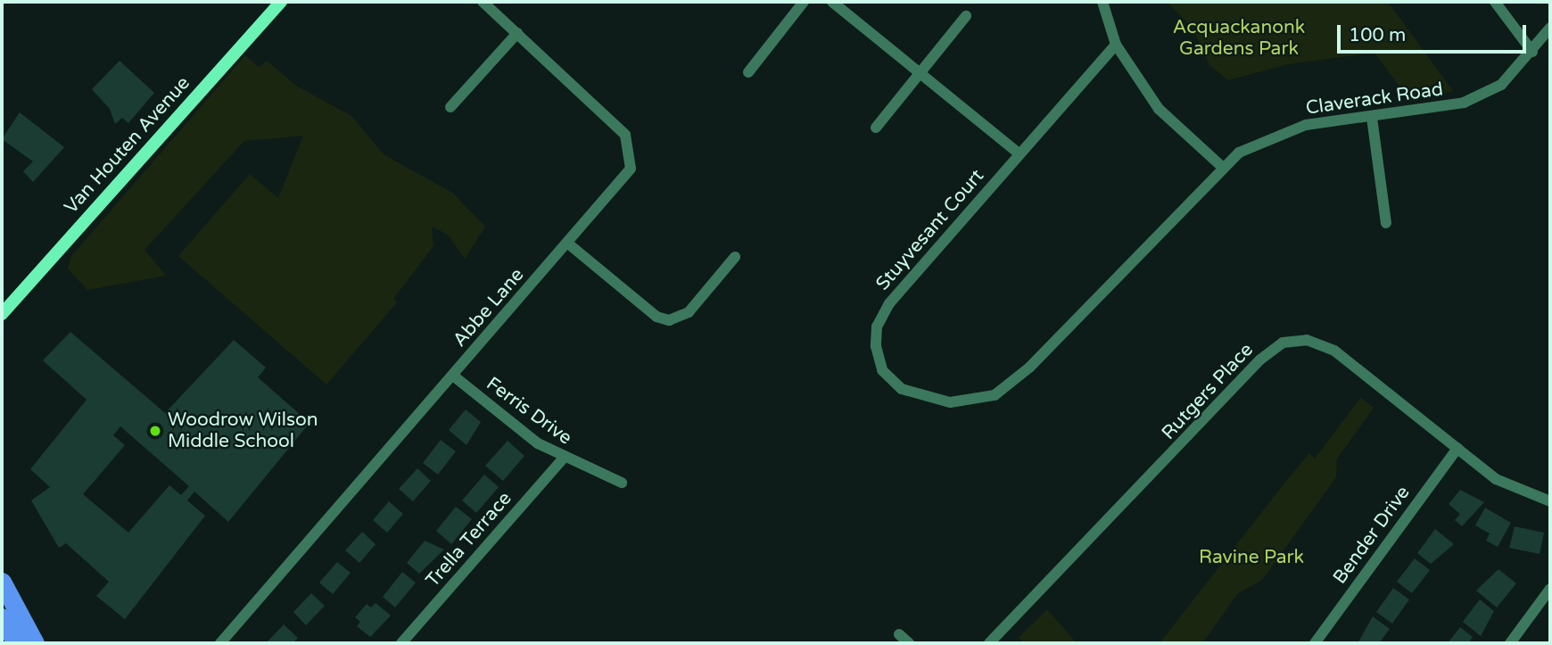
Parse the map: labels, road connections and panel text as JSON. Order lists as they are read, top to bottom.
{
  "streets": {
    "main road": ["Van Houten Avenue"],
    "street": [
      "Claverack Road",
      "Stuyvesant Court",
      "Abbe Lane",
      "Rutgers Place",
      "Ferris Drive",
      "Bender Drive",
      "Trella Terrace"
    ]
  },
  "crossings": [
    ["Claverack Road", "Stuyvesant Court"],
    ["Abbe Lane", "Ferris Drive"],
    ["Rutgers Place", "Bender Drive"],
    ["Ferris Drive", "Trella Terrace"]
  ],
  "parks": ["Acquackanonk Gardens Park", "Ravine Park"],
  "places": ["Woodrow Wilson Middle School"],
  "scale_bar": "100 m"
}
